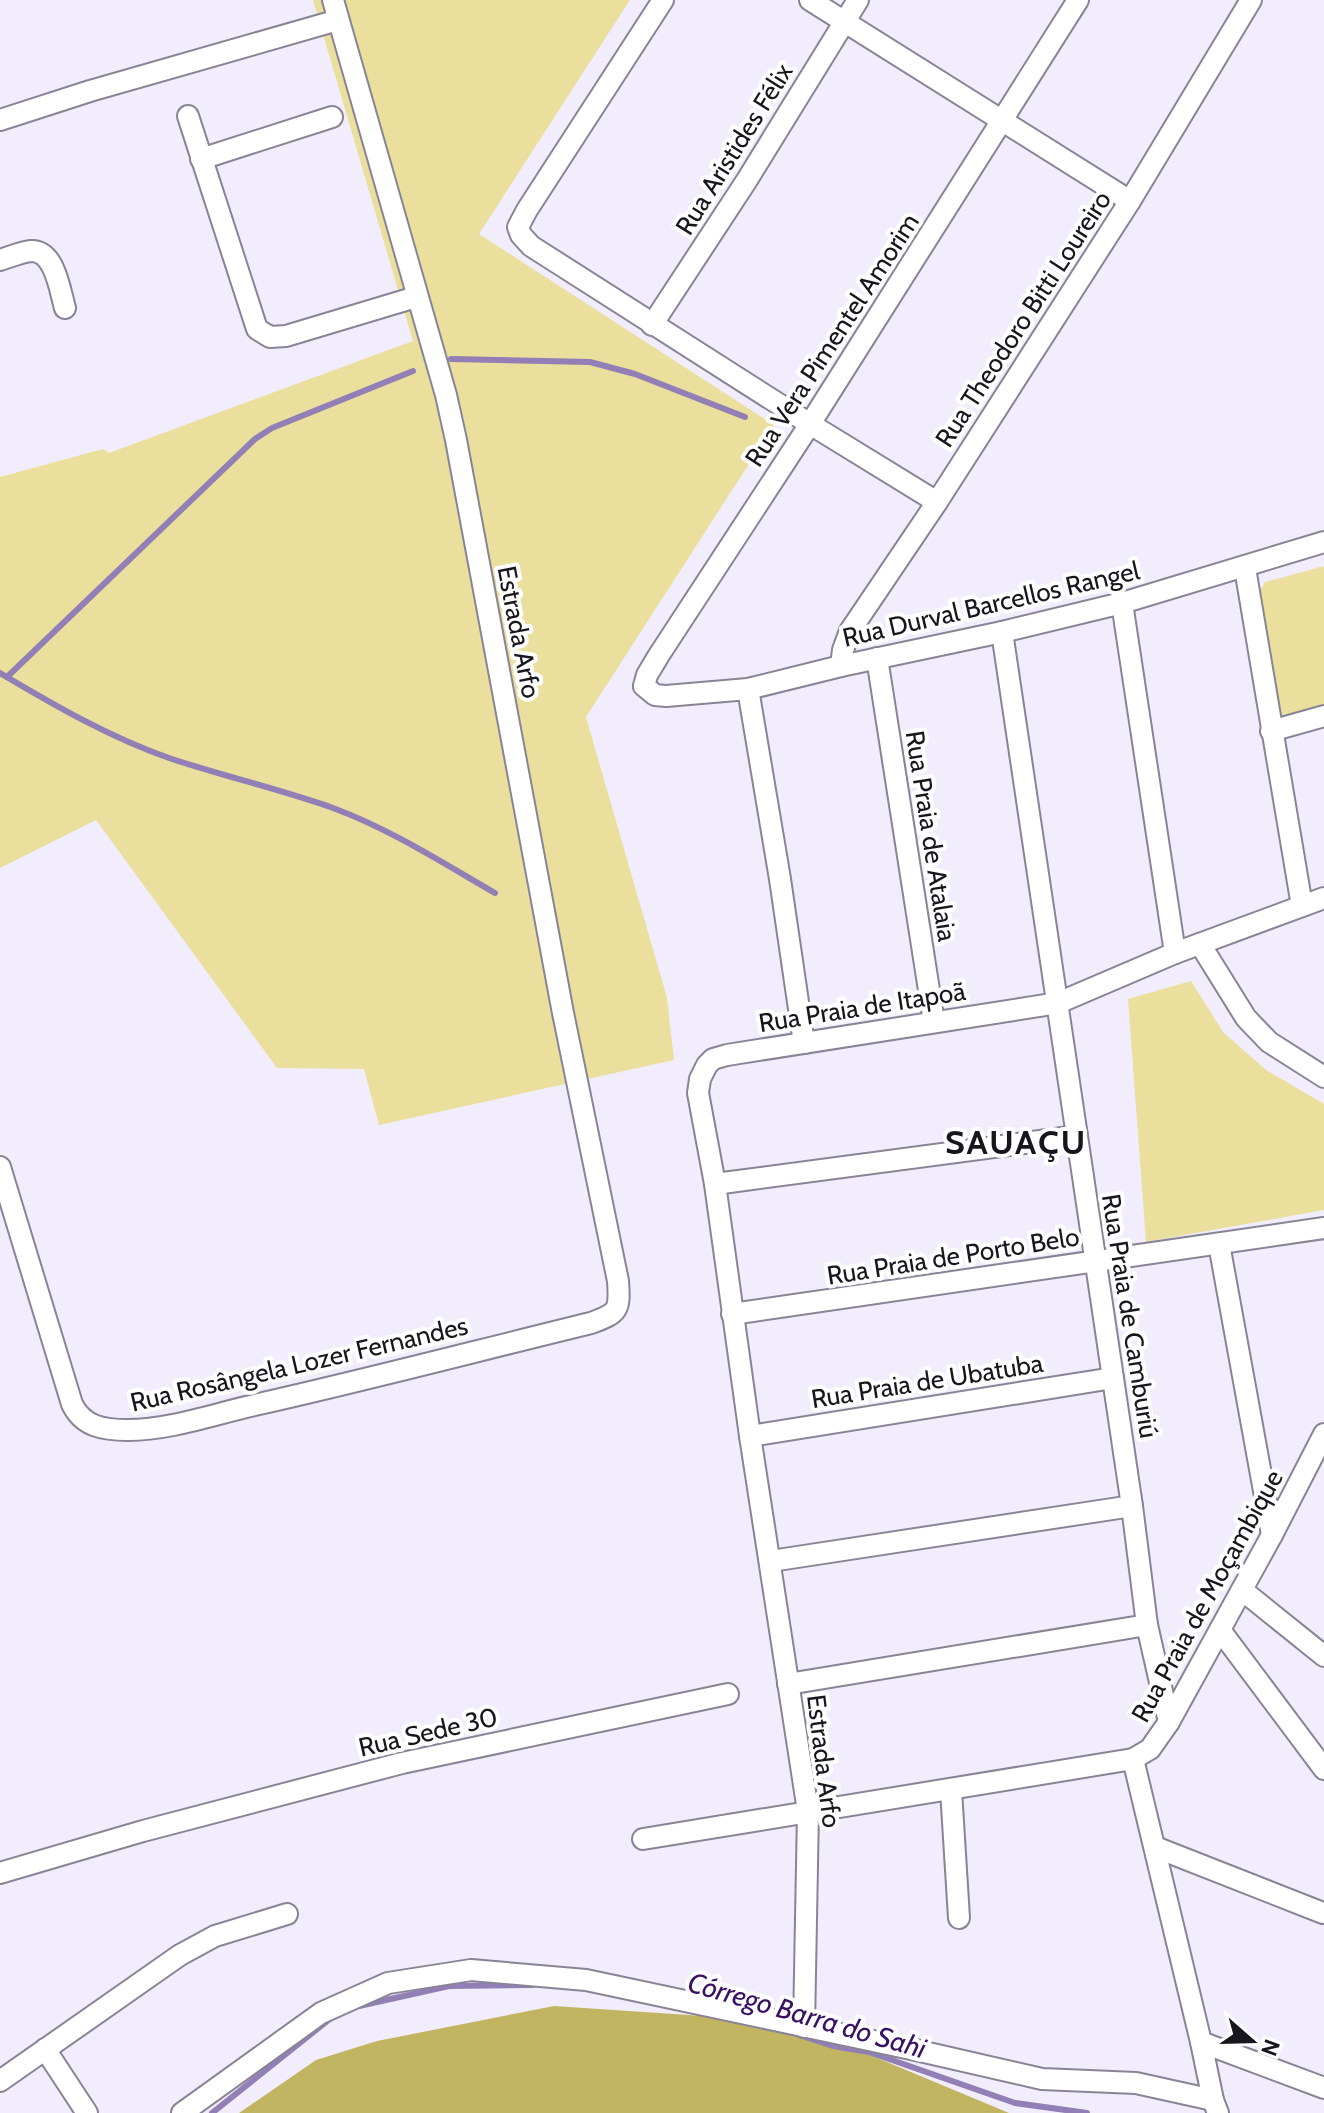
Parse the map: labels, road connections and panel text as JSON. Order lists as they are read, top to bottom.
{
  "streets": {
    "street": [
      "Rua Aristides Félix",
      "Rua Theodoro Bitti Loureiro",
      "Rua Vera Pimentel Amorim",
      "Rua Durval Barcellos Rangel",
      "Estrada Arfo",
      "Rua Praia de Atalaia",
      "Rua Praia de Itapoã",
      "Rua Praia de Porto Belo",
      "Rua Praia de Camburiú",
      "Rua Rosângela Lozer Fernandes",
      "Rua Praia de Ubatuba",
      "Rua Praia de Moçambique",
      "Rua Sede 30"
    ]
  },
  "crossings": [
    ["Rua Theodoro Bitti Loureiro", "Rua Durval Barcellos Rangel"],
    ["Rua Vera Pimentel Amorim", "Rua Durval Barcellos Rangel"],
    ["Rua Durval Barcellos Rangel", "Rua Praia de Atalaia"],
    ["Rua Durval Barcellos Rangel", "Rua Praia de Camburiú"],
    ["Estrada Arfo", "Rua Praia de Itapoã"],
    ["Estrada Arfo", "Rua Praia de Porto Belo"],
    ["Estrada Arfo", "Rua Rosângela Lozer Fernandes"],
    ["Estrada Arfo", "Rua Praia de Ubatuba"],
    ["Estrada Arfo", "Rua Praia de Moçambique"],
    ["Rua Praia de Atalaia", "Rua Praia de Itapoã"],
    ["Rua Praia de Itapoã", "Rua Praia de Camburiú"],
    ["Rua Praia de Porto Belo", "Rua Praia de Camburiú"],
    ["Rua Praia de Camburiú", "Rua Praia de Ubatuba"],
    ["Rua Praia de Camburiú", "Rua Praia de Moçambique"]
  ],
  "districts": ["SAUAÇU"],
  "water": ["Córrego Barra do Sahi"],
  "north": "right"
}
